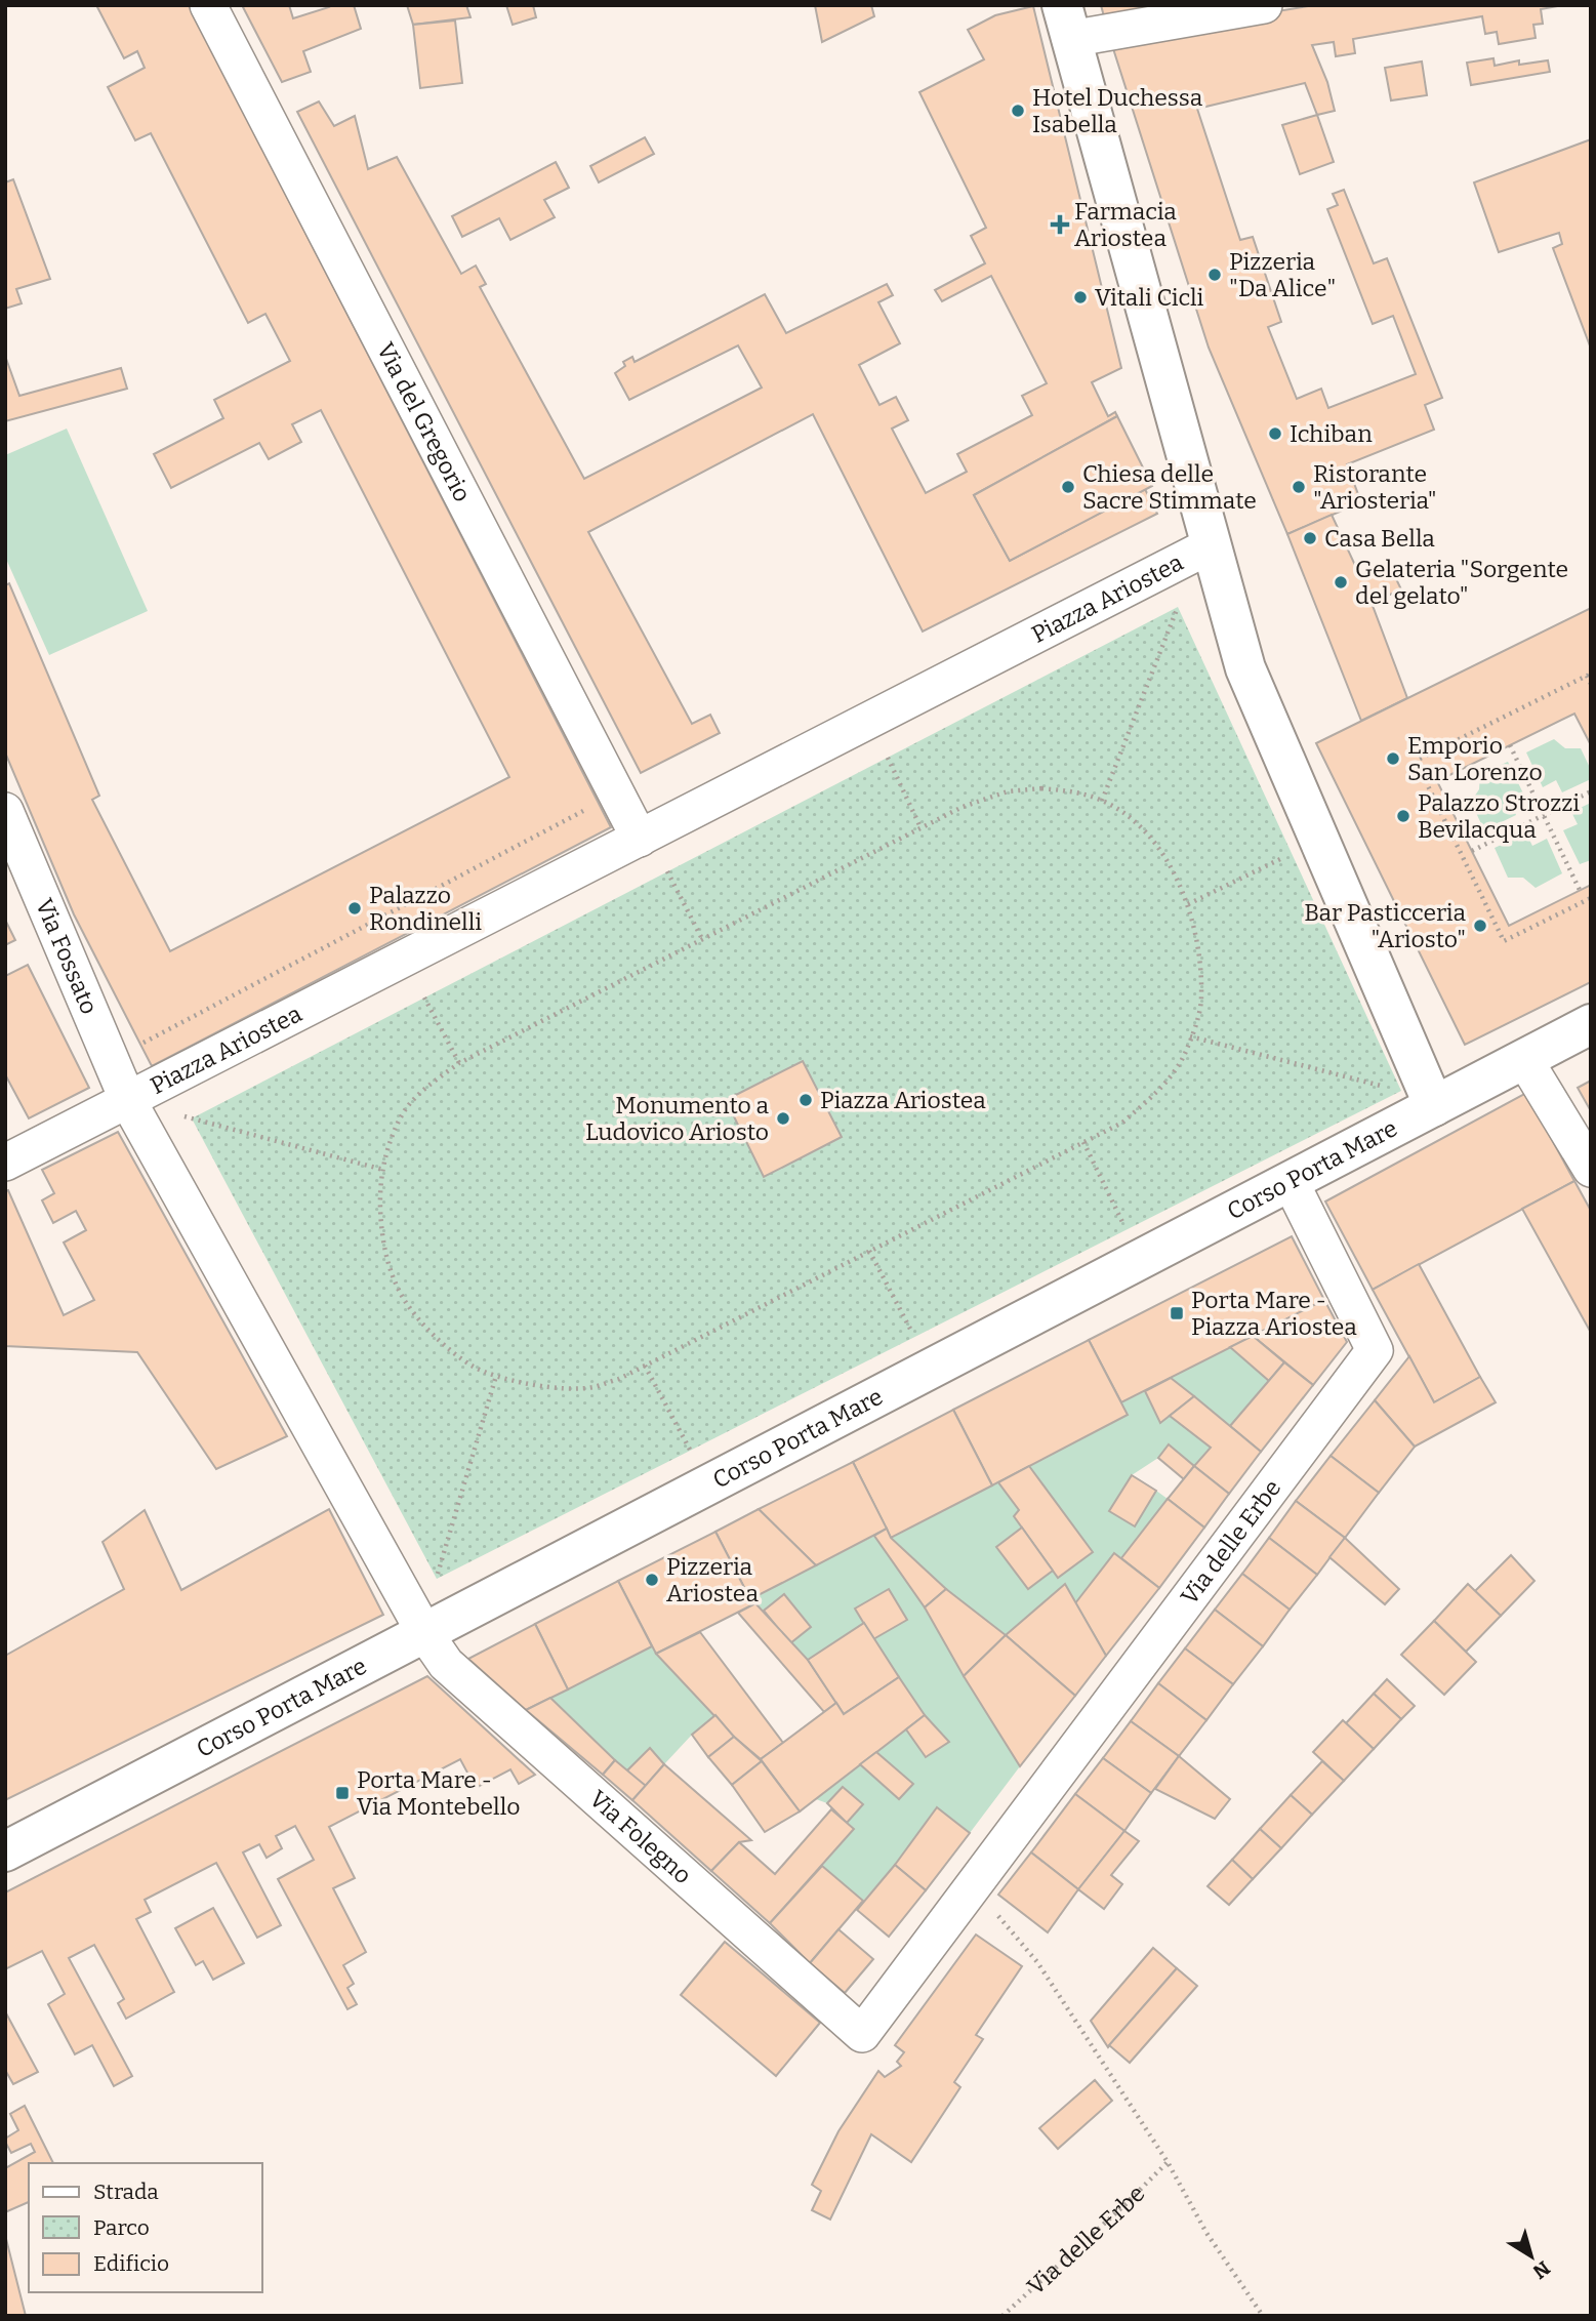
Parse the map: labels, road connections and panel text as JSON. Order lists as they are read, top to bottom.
{
  "streets": {
    "street": [
      "Via del Gregorio",
      "Piazza Ariostea",
      "Via Fossato",
      "Corso Porta Mare",
      "Via delle Erbe",
      "Via Folegno"
    ]
  },
  "crossings": [
    ["Via del Gregorio", "Piazza Ariostea"],
    ["Piazza Ariostea", "Via Fossato"],
    ["Piazza Ariostea", "Corso Porta Mare"],
    ["Piazza Ariostea", "Via Folegno"],
    ["Corso Porta Mare", "Via delle Erbe"],
    ["Corso Porta Mare", "Via Folegno"],
    ["Via delle Erbe", "Via Folegno"]
  ],
  "places": {
    "other": [
      "Hotel Duchessa Isabella",
      "Pizzeria \"Da Alice\"",
      "Vitali Cicli",
      "Ichiban",
      "Chiesa delle Sacre Stimmate",
      "Ristorante \"Ariosteria\"",
      "Casa Bella",
      "Gelateria \"Sorgente del gelato\"",
      "Emporio San Lorenzo",
      "Palazzo Strozzi Bevilacqua",
      "Palazzo Rondinelli",
      "Bar Pasticceria \"Ariosto\"",
      "Piazza Ariostea",
      "Monumento a Ludovico Ariosto",
      "Pizzeria Ariostea"
    ],
    "health": ["Farmacia Ariostea"],
    "transit": ["Porta Mare - Piazza Ariostea", "Porta Mare - Via Montebello"]
  },
  "legend": ["Strada", "Parco", "Edificio"],
  "north": "bottom right"
}
